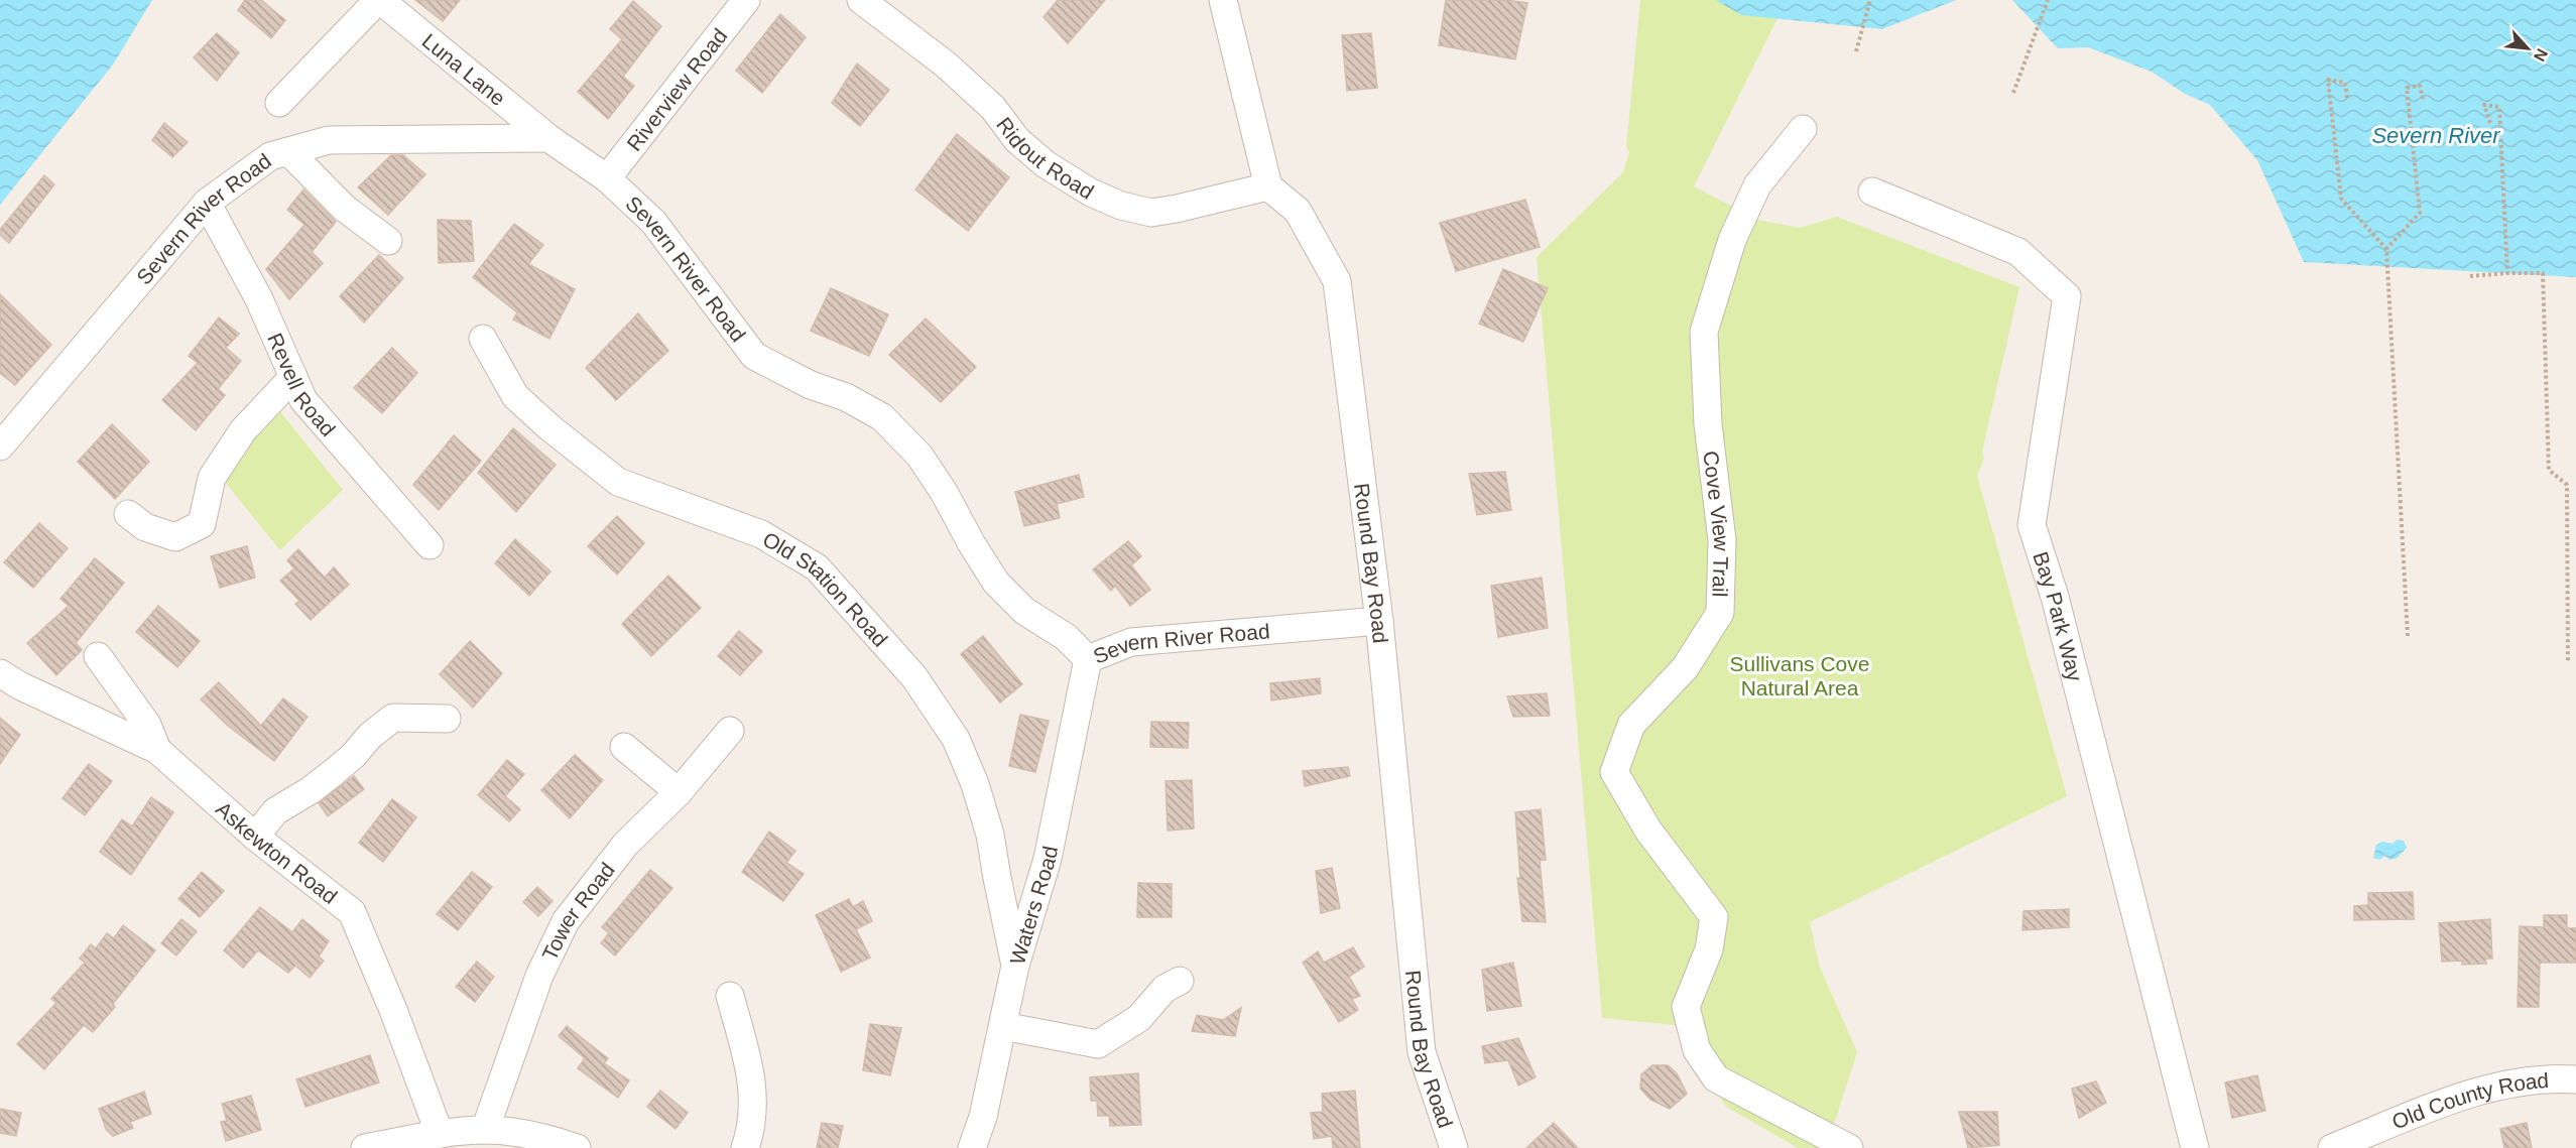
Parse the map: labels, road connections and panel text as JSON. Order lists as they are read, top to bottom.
{
  "streets": {
    "street": [
      "Luna Lane",
      "Riverview Road",
      "Ridout Road",
      "Severn River Road",
      "Revell Road",
      "Cove View Trail",
      "Round Bay Road",
      "Old Station Road",
      "Bay Park Way",
      "Askewton Road",
      "Waters Road",
      "Tower Road",
      "Old County Road"
    ]
  },
  "crossings": [
    ["Luna Lane", "Severn River Road"],
    ["Riverview Road", "Severn River Road"],
    ["Ridout Road", "Round Bay Road"],
    ["Severn River Road", "Revell Road"],
    ["Severn River Road", "Round Bay Road"],
    ["Severn River Road", "Waters Road"],
    ["Old Station Road", "Waters Road"]
  ],
  "water": ["Severn River"],
  "parks": ["Sullivans Cove Natural Area"],
  "north": "bottom right"
}
